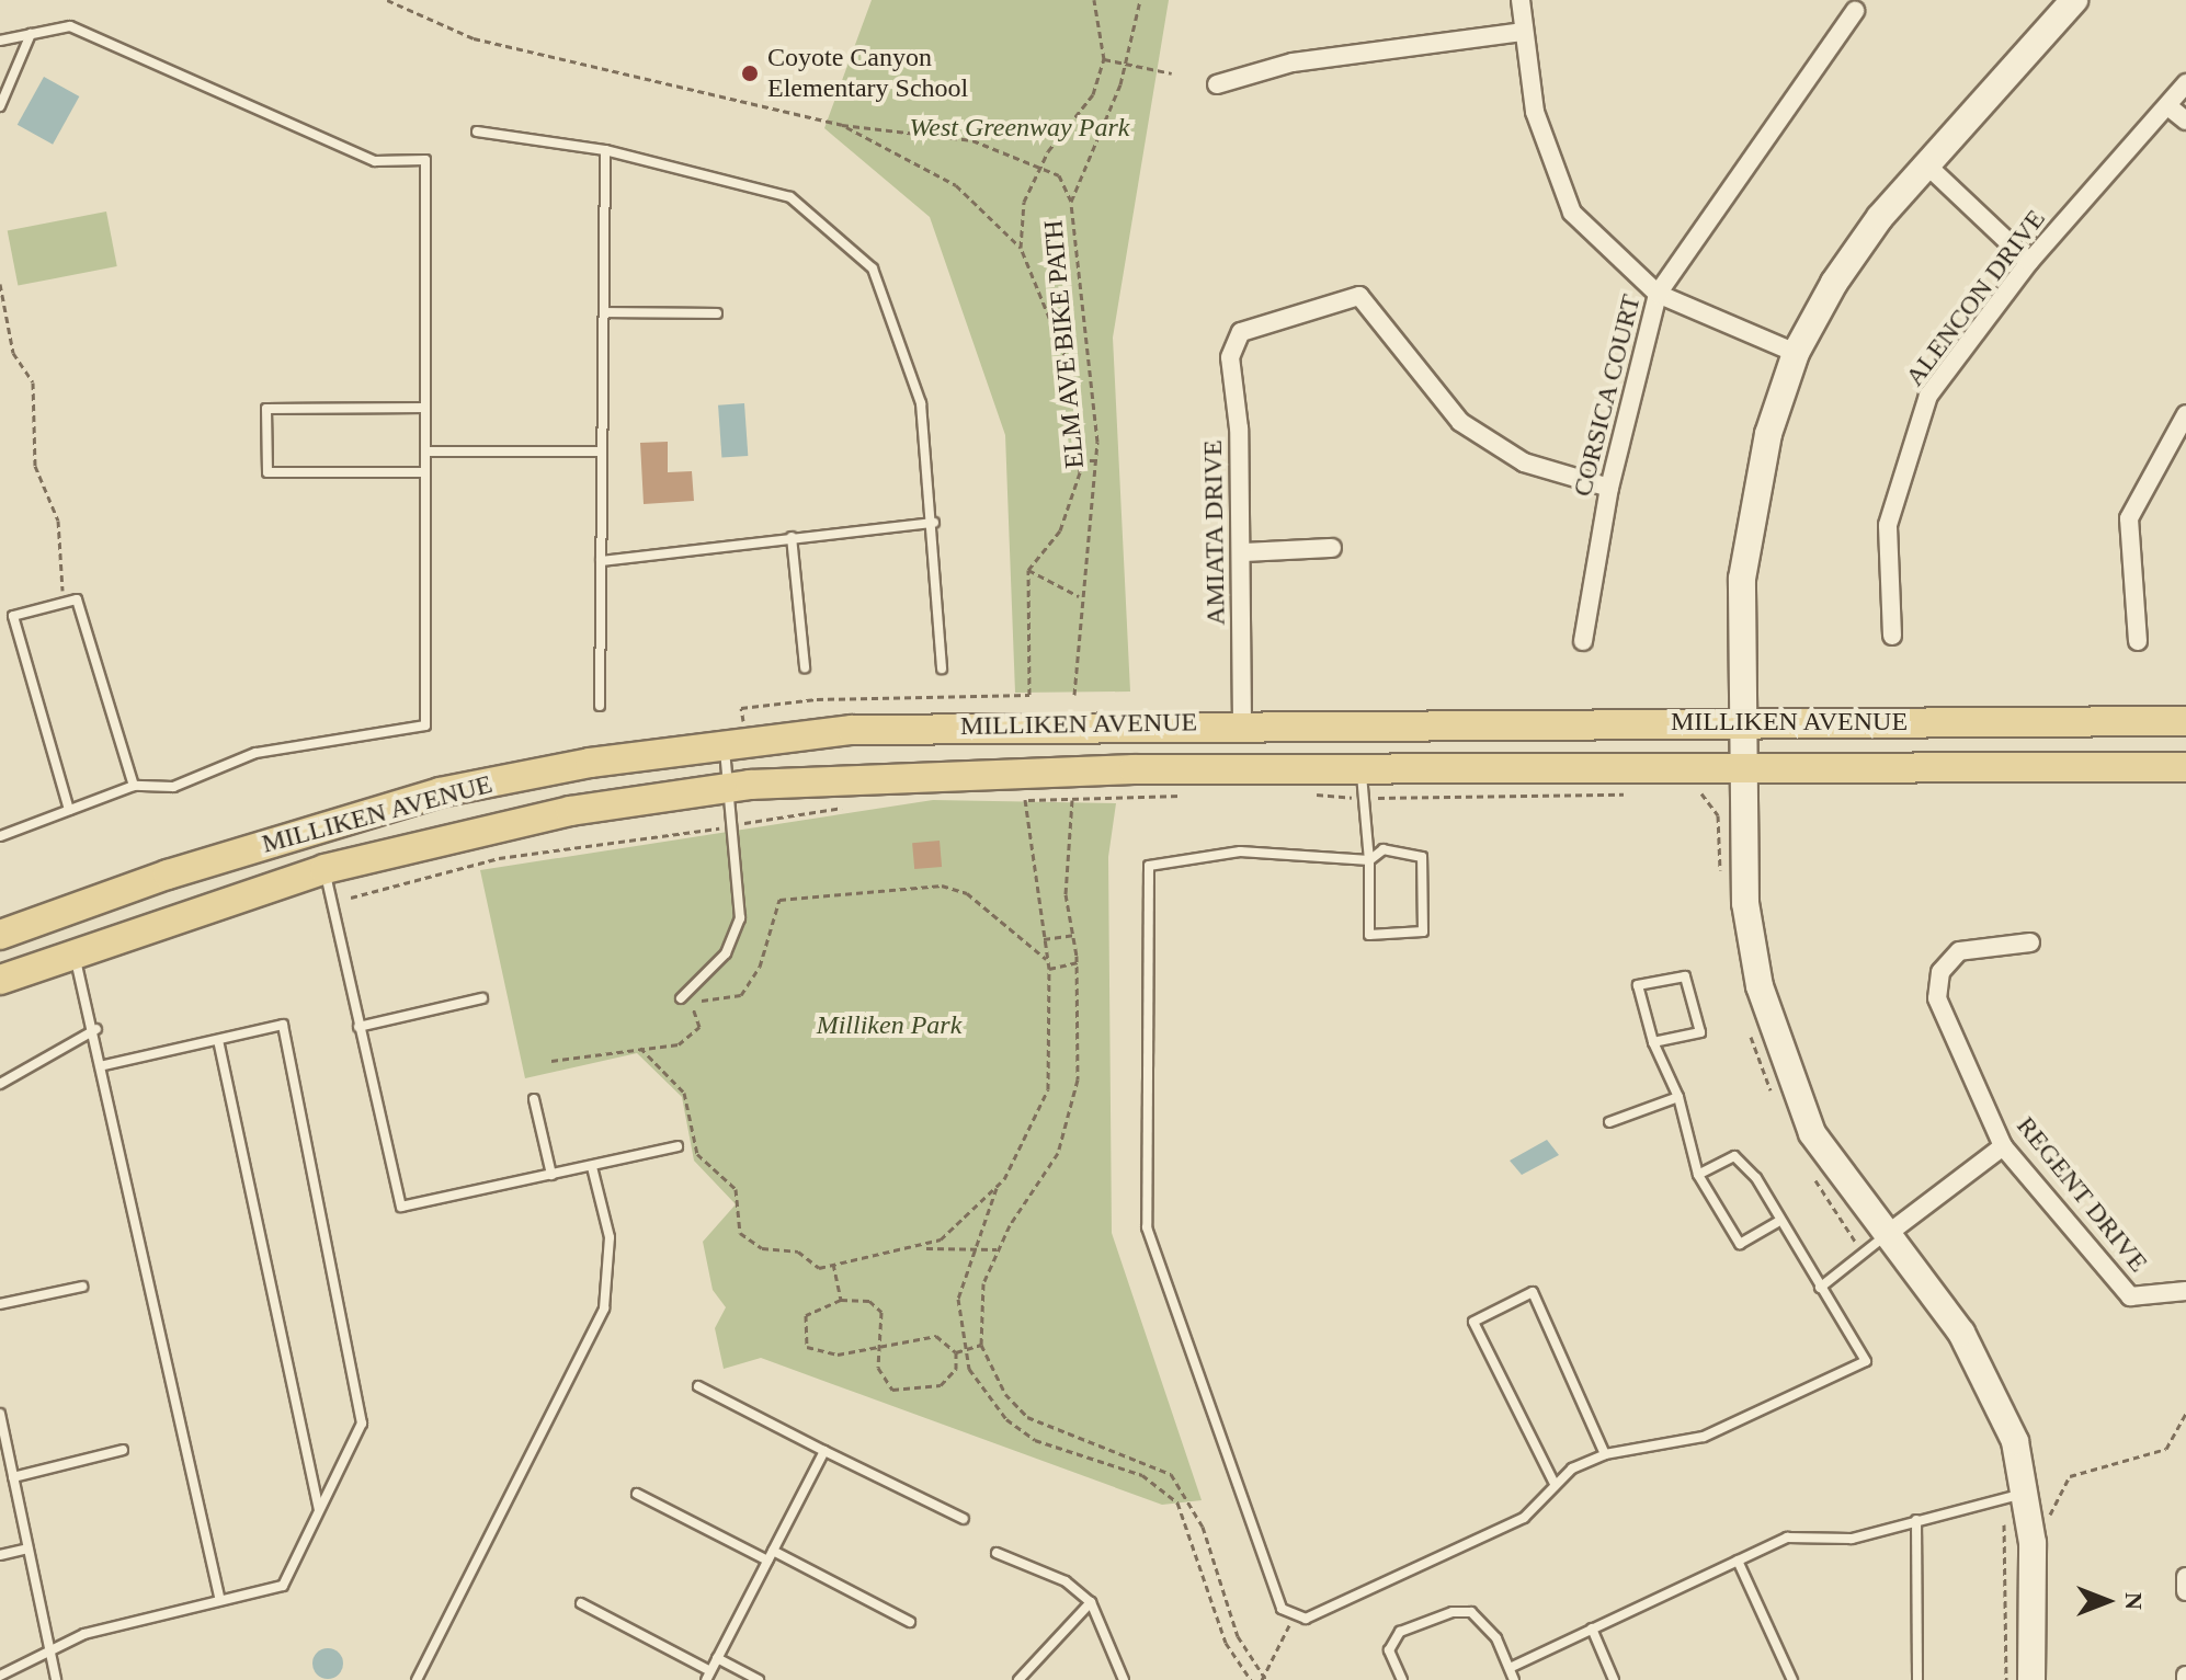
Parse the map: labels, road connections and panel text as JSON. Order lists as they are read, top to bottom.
{
  "streets": {
    "main road": ["MILLIKEN AVENUE"],
    "street": [
      "ALENCON DRIVE",
      "CORSICA COURT",
      "AMIATA DRIVE",
      "REGENT DRIVE"
    ],
    "path": ["ELM AVE BIKE PATH"]
  },
  "crossings": [
    ["CORSICA COURT", "AMIATA DRIVE"],
    ["AMIATA DRIVE", "MILLIKEN AVENUE"]
  ],
  "parks": ["West Greenway Park", "Milliken Park"],
  "places": ["Coyote Canyon Elementary School"],
  "north": "right"
}
